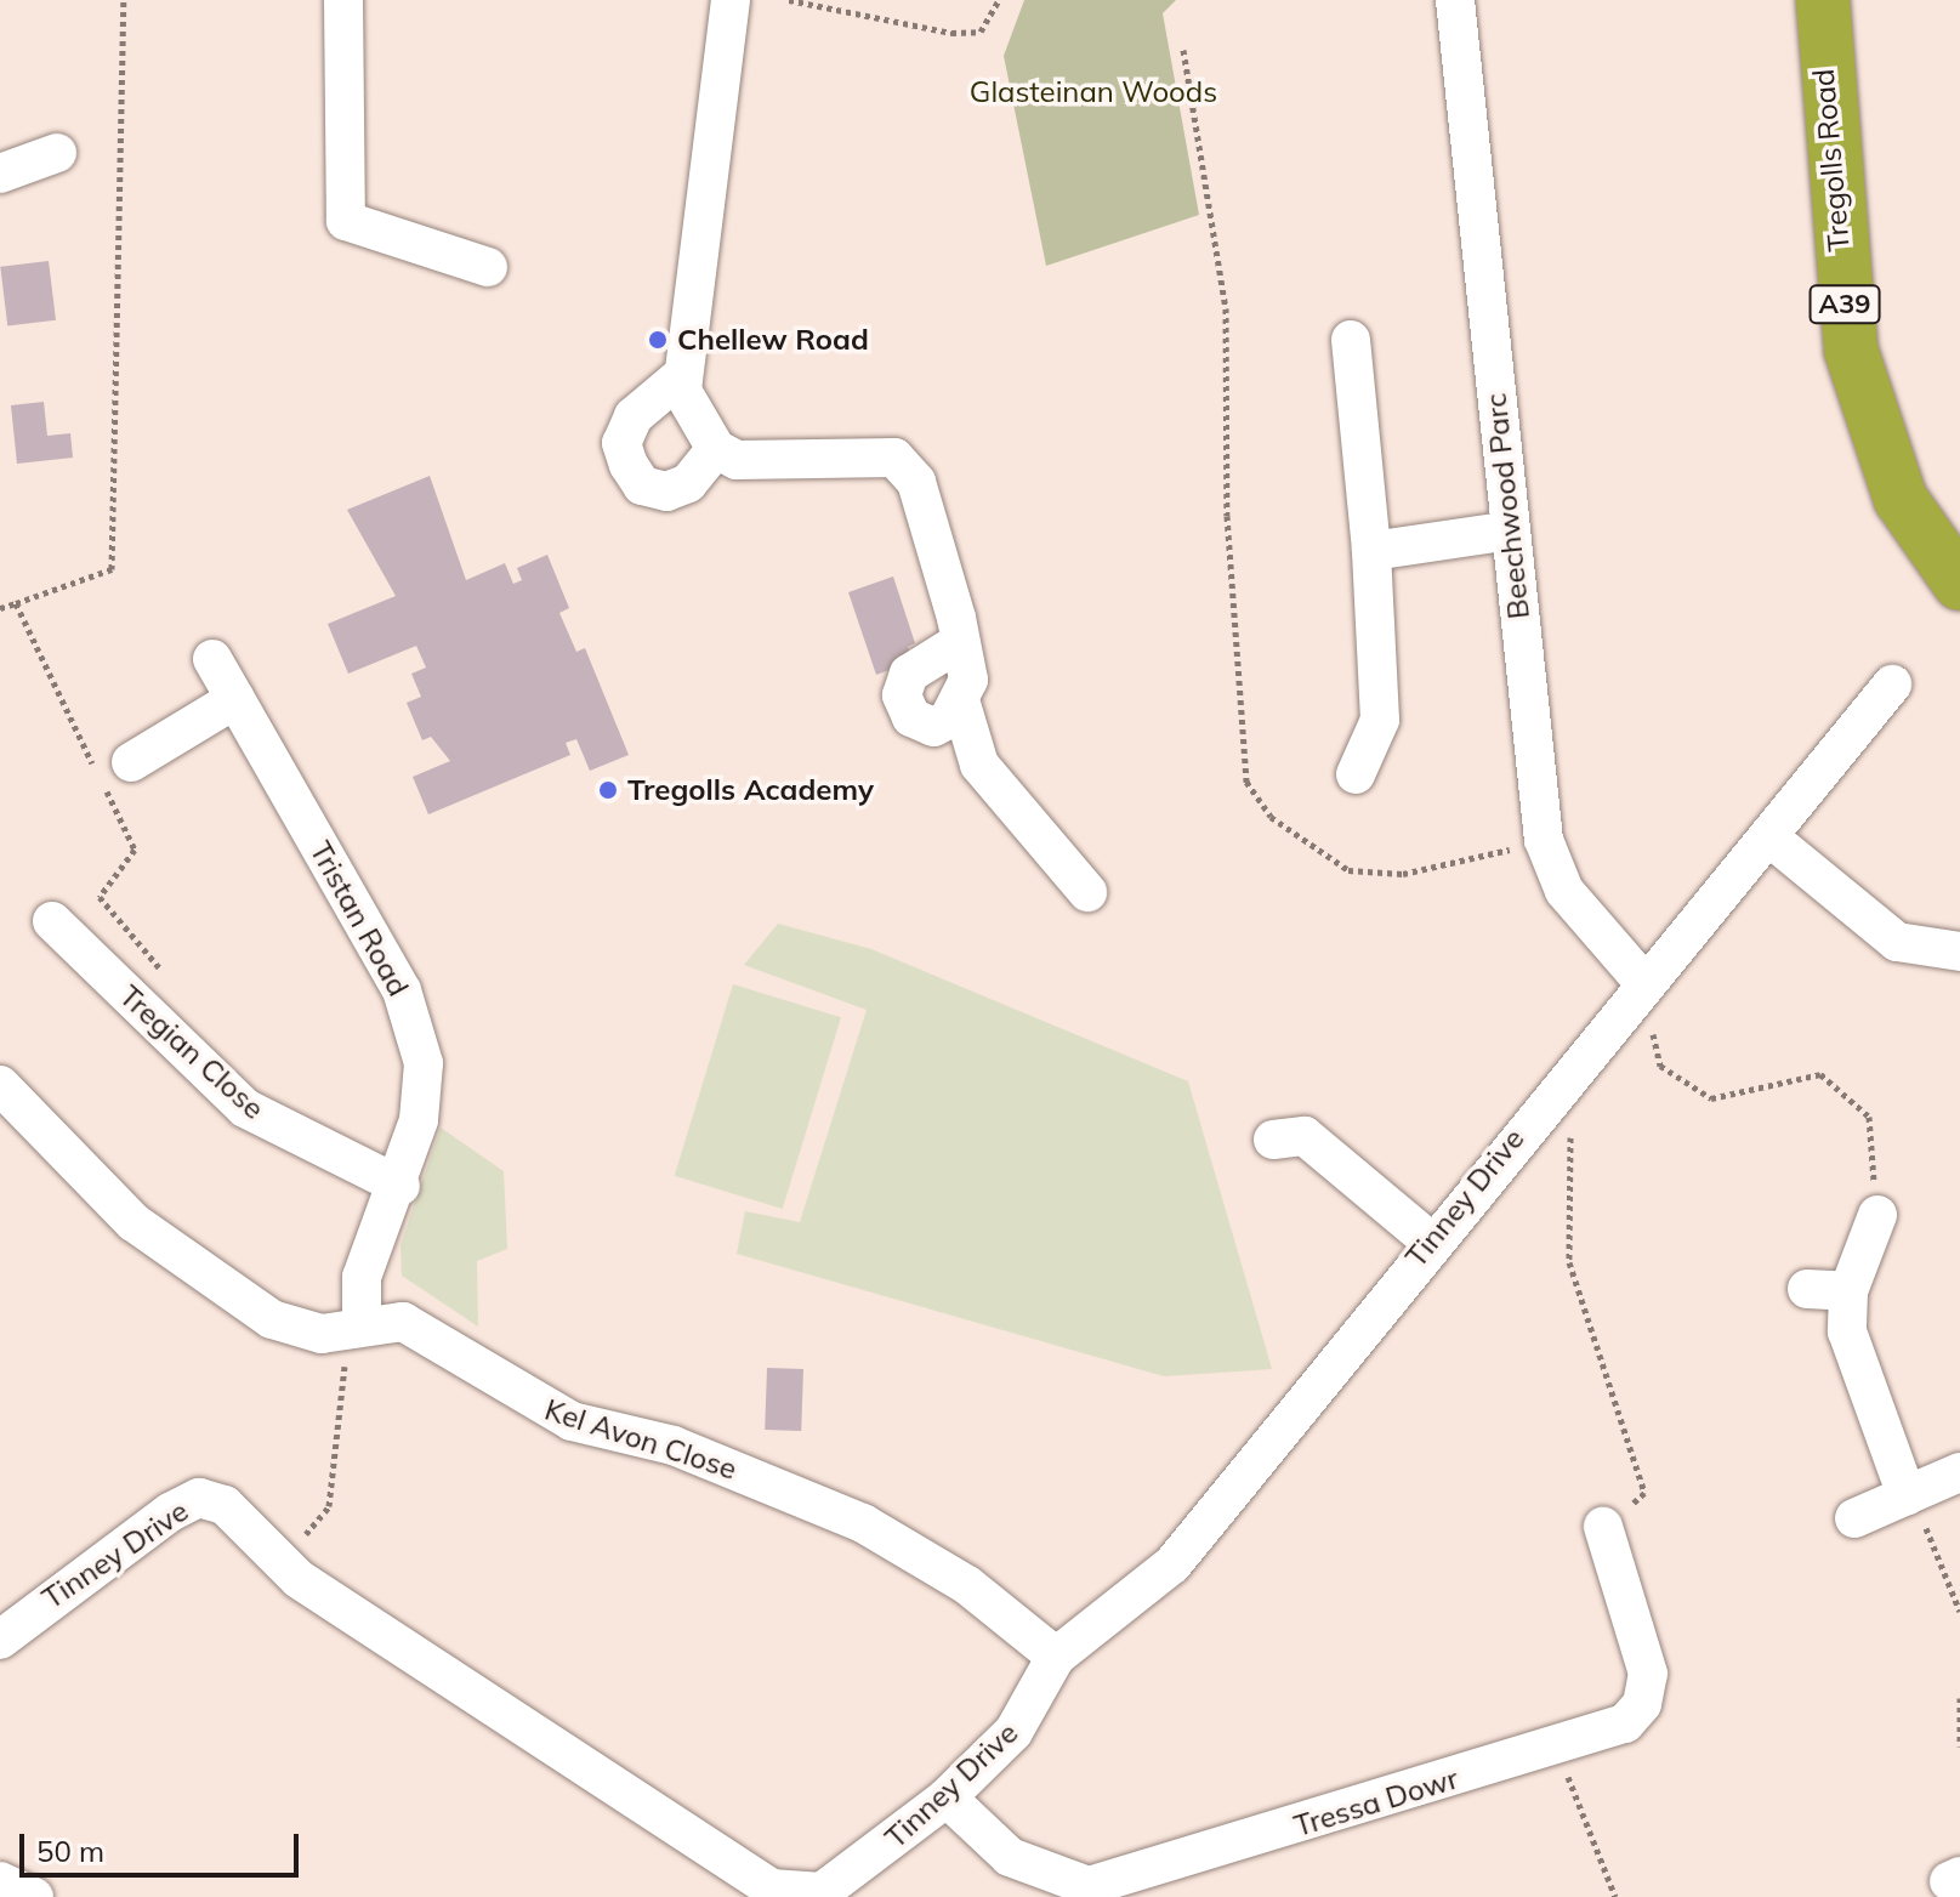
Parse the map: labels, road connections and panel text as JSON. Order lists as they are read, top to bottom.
{
  "streets": {
    "highway": ["Tregolls Road", "A39"],
    "street": [
      "Beechwood Parc",
      "Tristan Road",
      "Tregian Close",
      "Tinney Drive",
      "Kel Avon Close",
      "Tressa Dowr"
    ]
  },
  "crossings": [
    ["Beechwood Parc", "Tinney Drive"],
    ["Tristan Road", "Tregian Close"],
    ["Tristan Road", "Kel Avon Close"],
    ["Tinney Drive", "Kel Avon Close"],
    ["Tinney Drive", "Tressa Dowr"]
  ],
  "parks": ["Glasteinan Woods"],
  "places": ["Chellew Road", "Tregolls Academy"],
  "scale_bar": "50 m"
}
